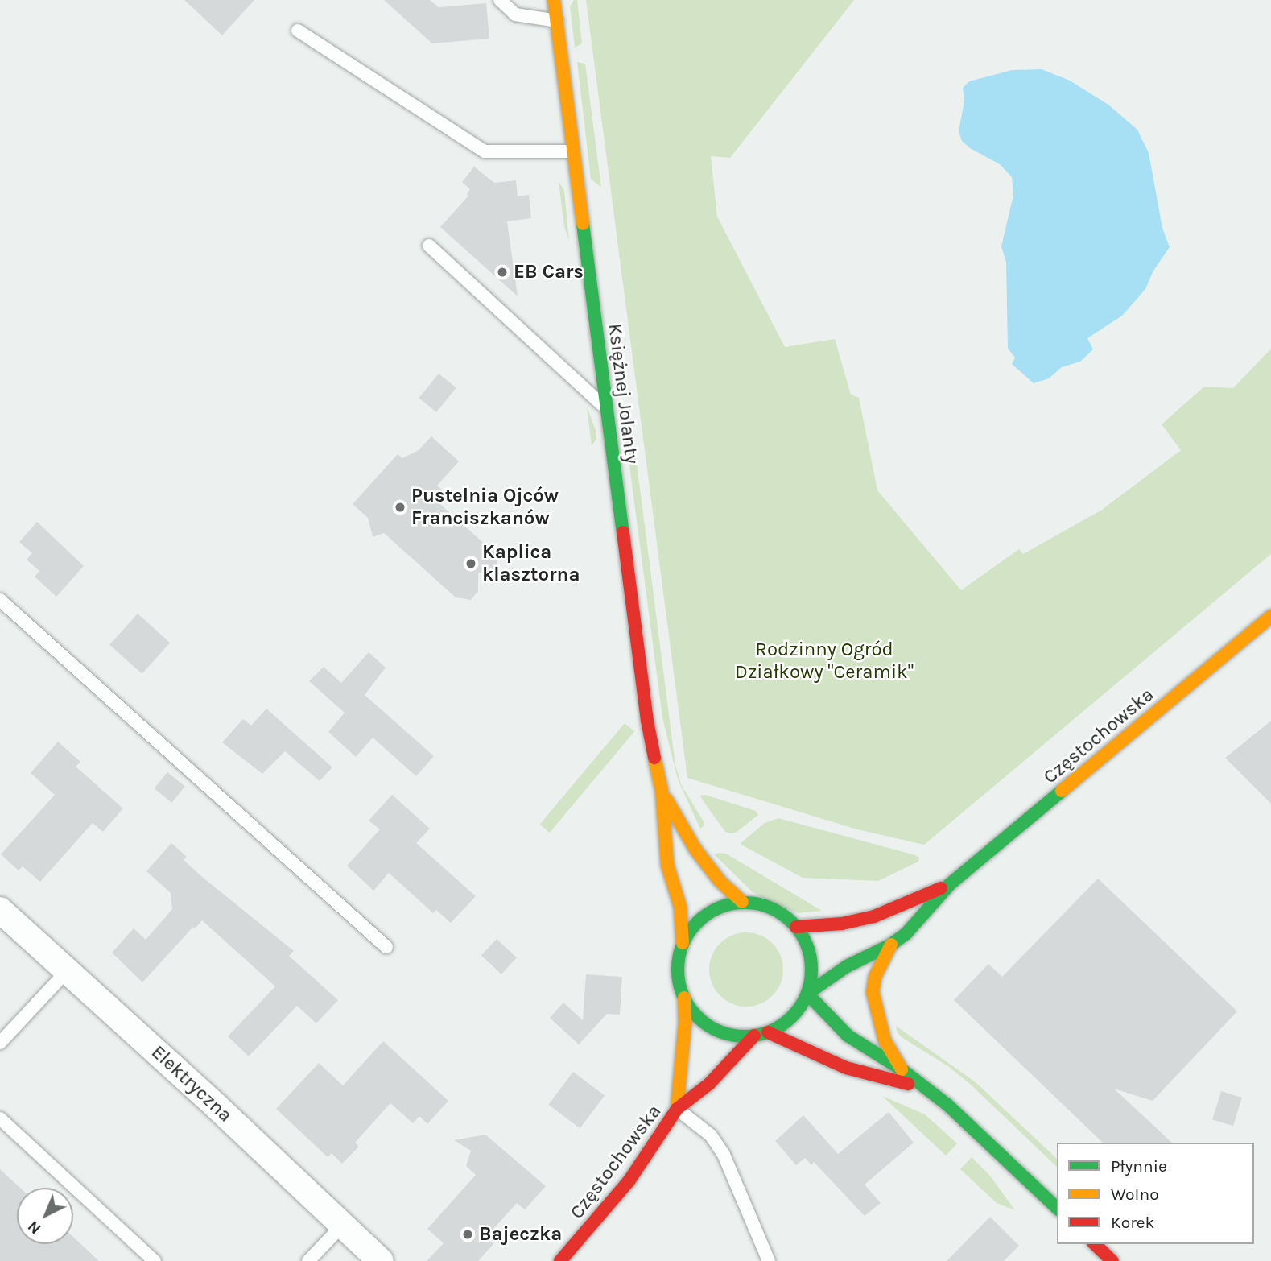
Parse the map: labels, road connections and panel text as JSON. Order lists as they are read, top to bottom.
{
  "streets": {
    "street": ["Księżnej Jolanty", "Częstochowska", "Elektryczna"]
  },
  "crossings": [
    ["Księżnej Jolanty", "Częstochowska"]
  ],
  "parks": ["Rodzinny Ogród Działkowy \"Ceramik\""],
  "places": [
    "EB Cars",
    "Pustelnia Ojców Franciszkanów",
    "Kaplica klasztorna",
    "Bajeczka"
  ],
  "legend": ["Płynnie", "Wolno", "Korek"],
  "north": "bottom left"
}
